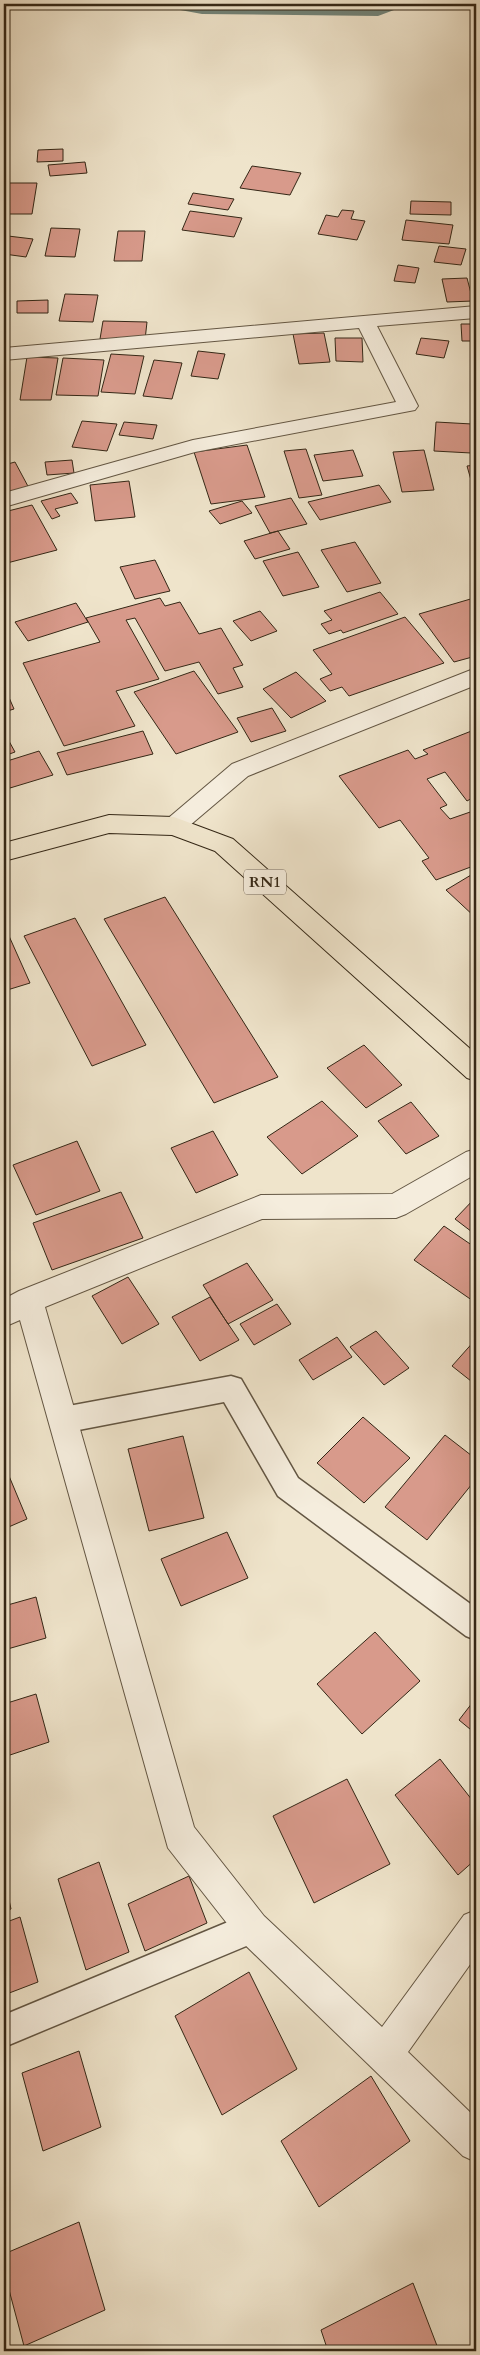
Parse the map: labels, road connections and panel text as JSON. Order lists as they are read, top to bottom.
{
  "streets": {
    "highway": ["RN1"]
  }
}
